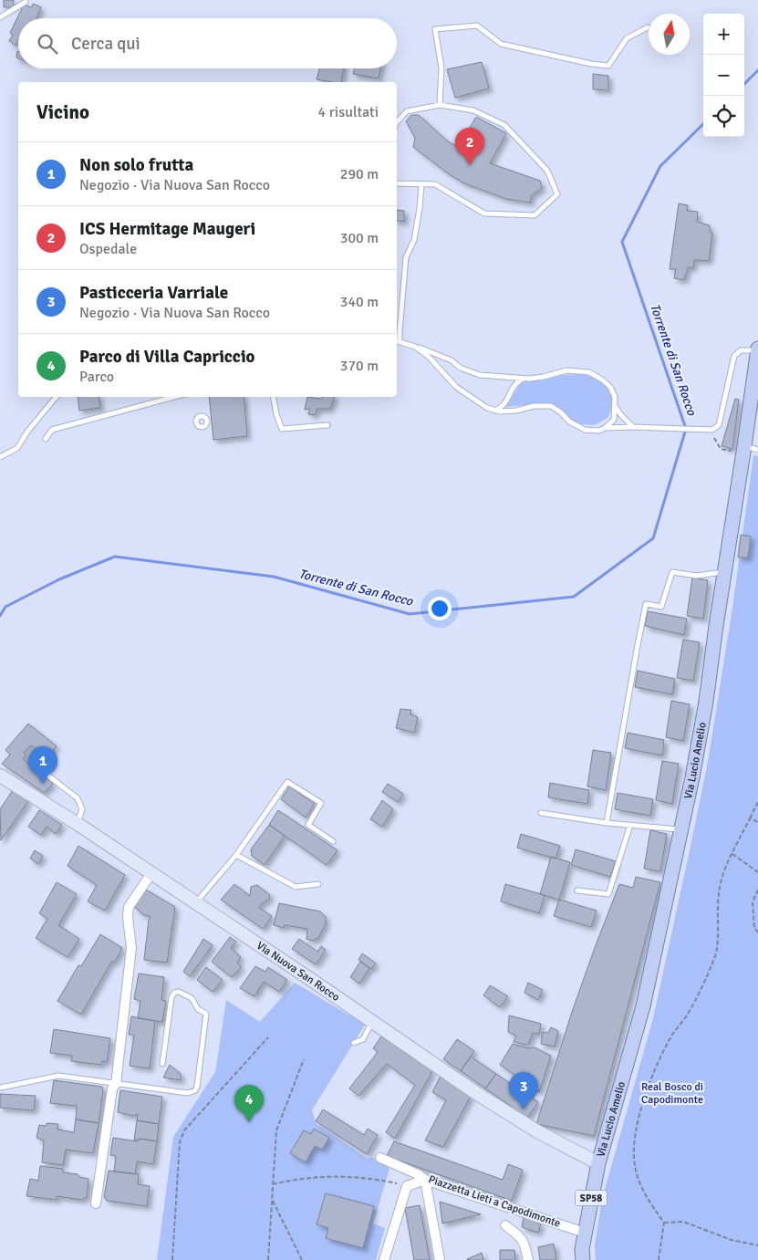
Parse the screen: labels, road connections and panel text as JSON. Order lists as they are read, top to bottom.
{
  "streets": {
    "main road": ["Via Lucio Amelio", "Via Nuova San Rocco", "SP58"],
    "street": ["Piazzetta Lieti a Capodimonte"]
  },
  "crossings": [
    ["Via Lucio Amelio", "Via Nuova San Rocco"],
    ["Via Lucio Amelio", "SP58"],
    ["Via Nuova San Rocco", "SP58"],
    ["SP58", "Piazzetta Lieti a Capodimonte"]
  ],
  "water": ["Torrente di San Rocco"],
  "parks": ["Real Bosco di Capodimonte"],
  "north": "top",
  "page": {
    "map_buttons": ["+", "−"],
    "search": "Cerca qui",
    "heading": ["Vicino", "4 risultati"],
    "pins": [
      "2",
      "1",
      "3",
      "4"
    ],
    "list": [
      {
        "mark": "1",
        "name": "Non solo frutta",
        "note": "Negozio · Via Nuova San Rocco",
        "value": "290 m"
      },
      {
        "mark": "2",
        "name": "ICS Hermitage Maugeri",
        "note": "Ospedale",
        "value": "300 m"
      },
      {
        "mark": "3",
        "name": "Pasticceria Varriale",
        "note": "Negozio · Via Nuova San Rocco",
        "value": "340 m"
      },
      {
        "mark": "4",
        "name": "Parco di Villa Capriccio",
        "note": "Parco",
        "value": "370 m"
      }
    ]
  }
}
